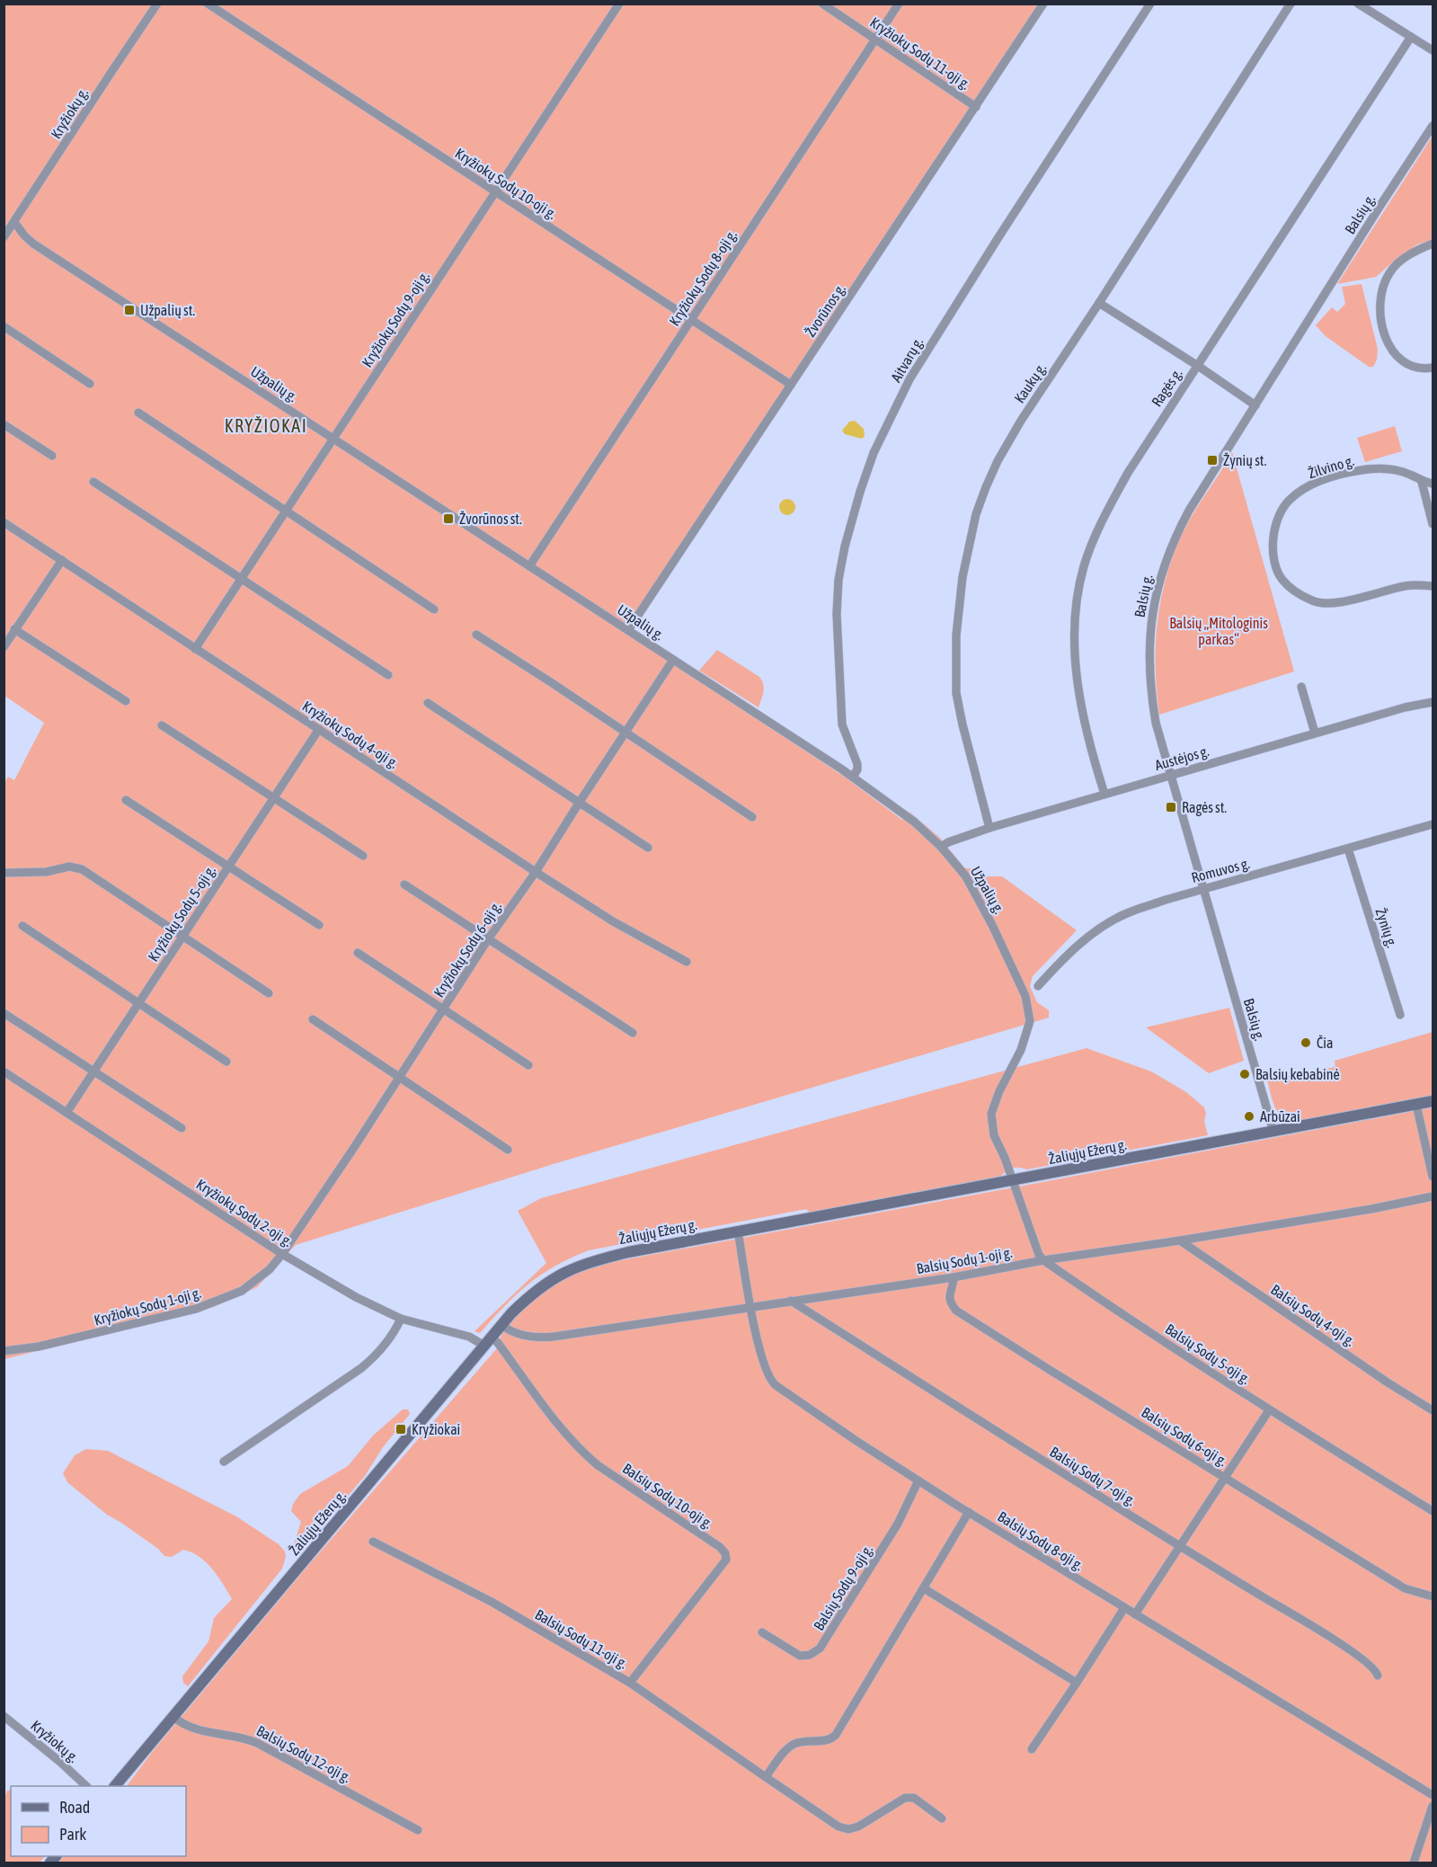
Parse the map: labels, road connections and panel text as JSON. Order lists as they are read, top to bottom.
{
  "streets": {
    "main road": ["Žaliųjų Ežerų g."],
    "street": [
      "Kryžiokų Sodų 11-oji g.",
      "Kryžiokų g.",
      "Kryžiokų Sodų 10-oji g.",
      "Balsių g.",
      "Kryžiokų Sodų 8-oji g.",
      "Žvorūnos g.",
      "Kryžiokų Sodų 9-oji g.",
      "Aitvarų g.",
      "Kaukų g.",
      "Užpalių g.",
      "Ragės g.",
      "Žilvino g.",
      "Kryžiokų Sodų 4-oji g.",
      "Austėjos g.",
      "Romuvos g.",
      "Kryžiokų Sodų 5-oji g.",
      "Žynių g.",
      "Kryžiokų Sodų 6-oji g.",
      "Kryžiokų Sodų 2-oji g.",
      "Balsių Sodų 1-oji g.",
      "Kryžiokų Sodų 1-oji g.",
      "Balsių Sodų 4-oji g.",
      "Balsių Sodų 5-oji g.",
      "Balsių Sodų 6-oji g.",
      "Balsių Sodų 7-oji g.",
      "Balsių Sodų 10-oji g.",
      "Balsių Sodų 8-oji g.",
      "Balsių Sodų 9-oji g.",
      "Balsių Sodų 11-oji g.",
      "Balsių Sodų 12-oji g."
    ]
  },
  "crossings": [
    ["Kryžiokų Sodų 11-oji g.", "Kryžiokų Sodų 8-oji g."],
    ["Kryžiokų Sodų 11-oji g.", "Žvorūnos g."],
    ["Kryžiokų g.", "Užpalių g."],
    ["Kryžiokų Sodų 10-oji g.", "Kryžiokų Sodų 8-oji g."],
    ["Kryžiokų Sodų 10-oji g.", "Žvorūnos g."],
    ["Kryžiokų Sodų 10-oji g.", "Kryžiokų Sodų 9-oji g."],
    ["Balsių g.", "Austėjos g."],
    ["Balsių g.", "Romuvos g."],
    ["Balsių g.", "Žaliųjų Ežerų g."],
    ["Kryžiokų Sodų 8-oji g.", "Užpalių g."],
    ["Žvorūnos g.", "Užpalių g."],
    ["Kryžiokų Sodų 9-oji g.", "Užpalių g."],
    ["Kryžiokų Sodų 9-oji g.", "Kryžiokų Sodų 4-oji g."],
    ["Aitvarų g.", "Užpalių g."],
    ["Kaukų g.", "Austėjos g."],
    ["Užpalių g.", "Austėjos g."],
    ["Užpalių g.", "Kryžiokų Sodų 6-oji g."],
    ["Užpalių g.", "Žaliųjų Ežerų g."],
    ["Ragės g.", "Austėjos g."],
    ["Kryžiokų Sodų 4-oji g.", "Kryžiokų Sodų 5-oji g."],
    ["Kryžiokų Sodų 4-oji g.", "Kryžiokų Sodų 6-oji g."],
    ["Romuvos g.", "Žynių g."],
    ["Kryžiokų Sodų 5-oji g.", "Kryžiokų Sodų 2-oji g."],
    ["Kryžiokų Sodų 6-oji g.", "Kryžiokų Sodų 2-oji g."],
    ["Kryžiokų Sodų 6-oji g.", "Kryžiokų Sodų 1-oji g."],
    ["Žaliųjų Ežerų g.", "Kryžiokų Sodų 2-oji g."],
    ["Žaliųjų Ežerų g.", "Balsių Sodų 1-oji g."],
    ["Žaliųjų Ežerų g.", "Balsių Sodų 10-oji g."],
    ["Žaliųjų Ežerų g.", "Balsių Sodų 8-oji g."],
    ["Žaliųjų Ežerų g.", "Balsių Sodų 12-oji g."],
    ["Kryžiokų Sodų 2-oji g.", "Kryžiokų Sodų 1-oji g."],
    ["Kryžiokų Sodų 2-oji g.", "Balsių Sodų 10-oji g."],
    ["Balsių Sodų 1-oji g.", "Balsių Sodų 4-oji g."],
    ["Balsių Sodų 1-oji g.", "Balsių Sodų 5-oji g."],
    ["Balsių Sodų 1-oji g.", "Balsių Sodų 6-oji g."],
    ["Balsių Sodų 1-oji g.", "Balsių Sodų 7-oji g."],
    ["Balsių Sodų 1-oji g.", "Balsių Sodų 8-oji g."],
    ["Balsių Sodų 10-oji g.", "Balsių Sodų 11-oji g."],
    ["Balsių Sodų 8-oji g.", "Balsių Sodų 9-oji g."]
  ],
  "districts": ["KRYŽIOKAI"],
  "parks": ["Balsių „Mitologinis parkas“"],
  "places": {
    "transit": [
      "Užpalių st.",
      "Žynių st.",
      "Žvorūnos st.",
      "Ragės st.",
      "Kryžiokai"
    ],
    "other": ["Čia", "Balsių kebabinė", "Arbūzai"]
  },
  "legend": ["Road", "Park"]
}
